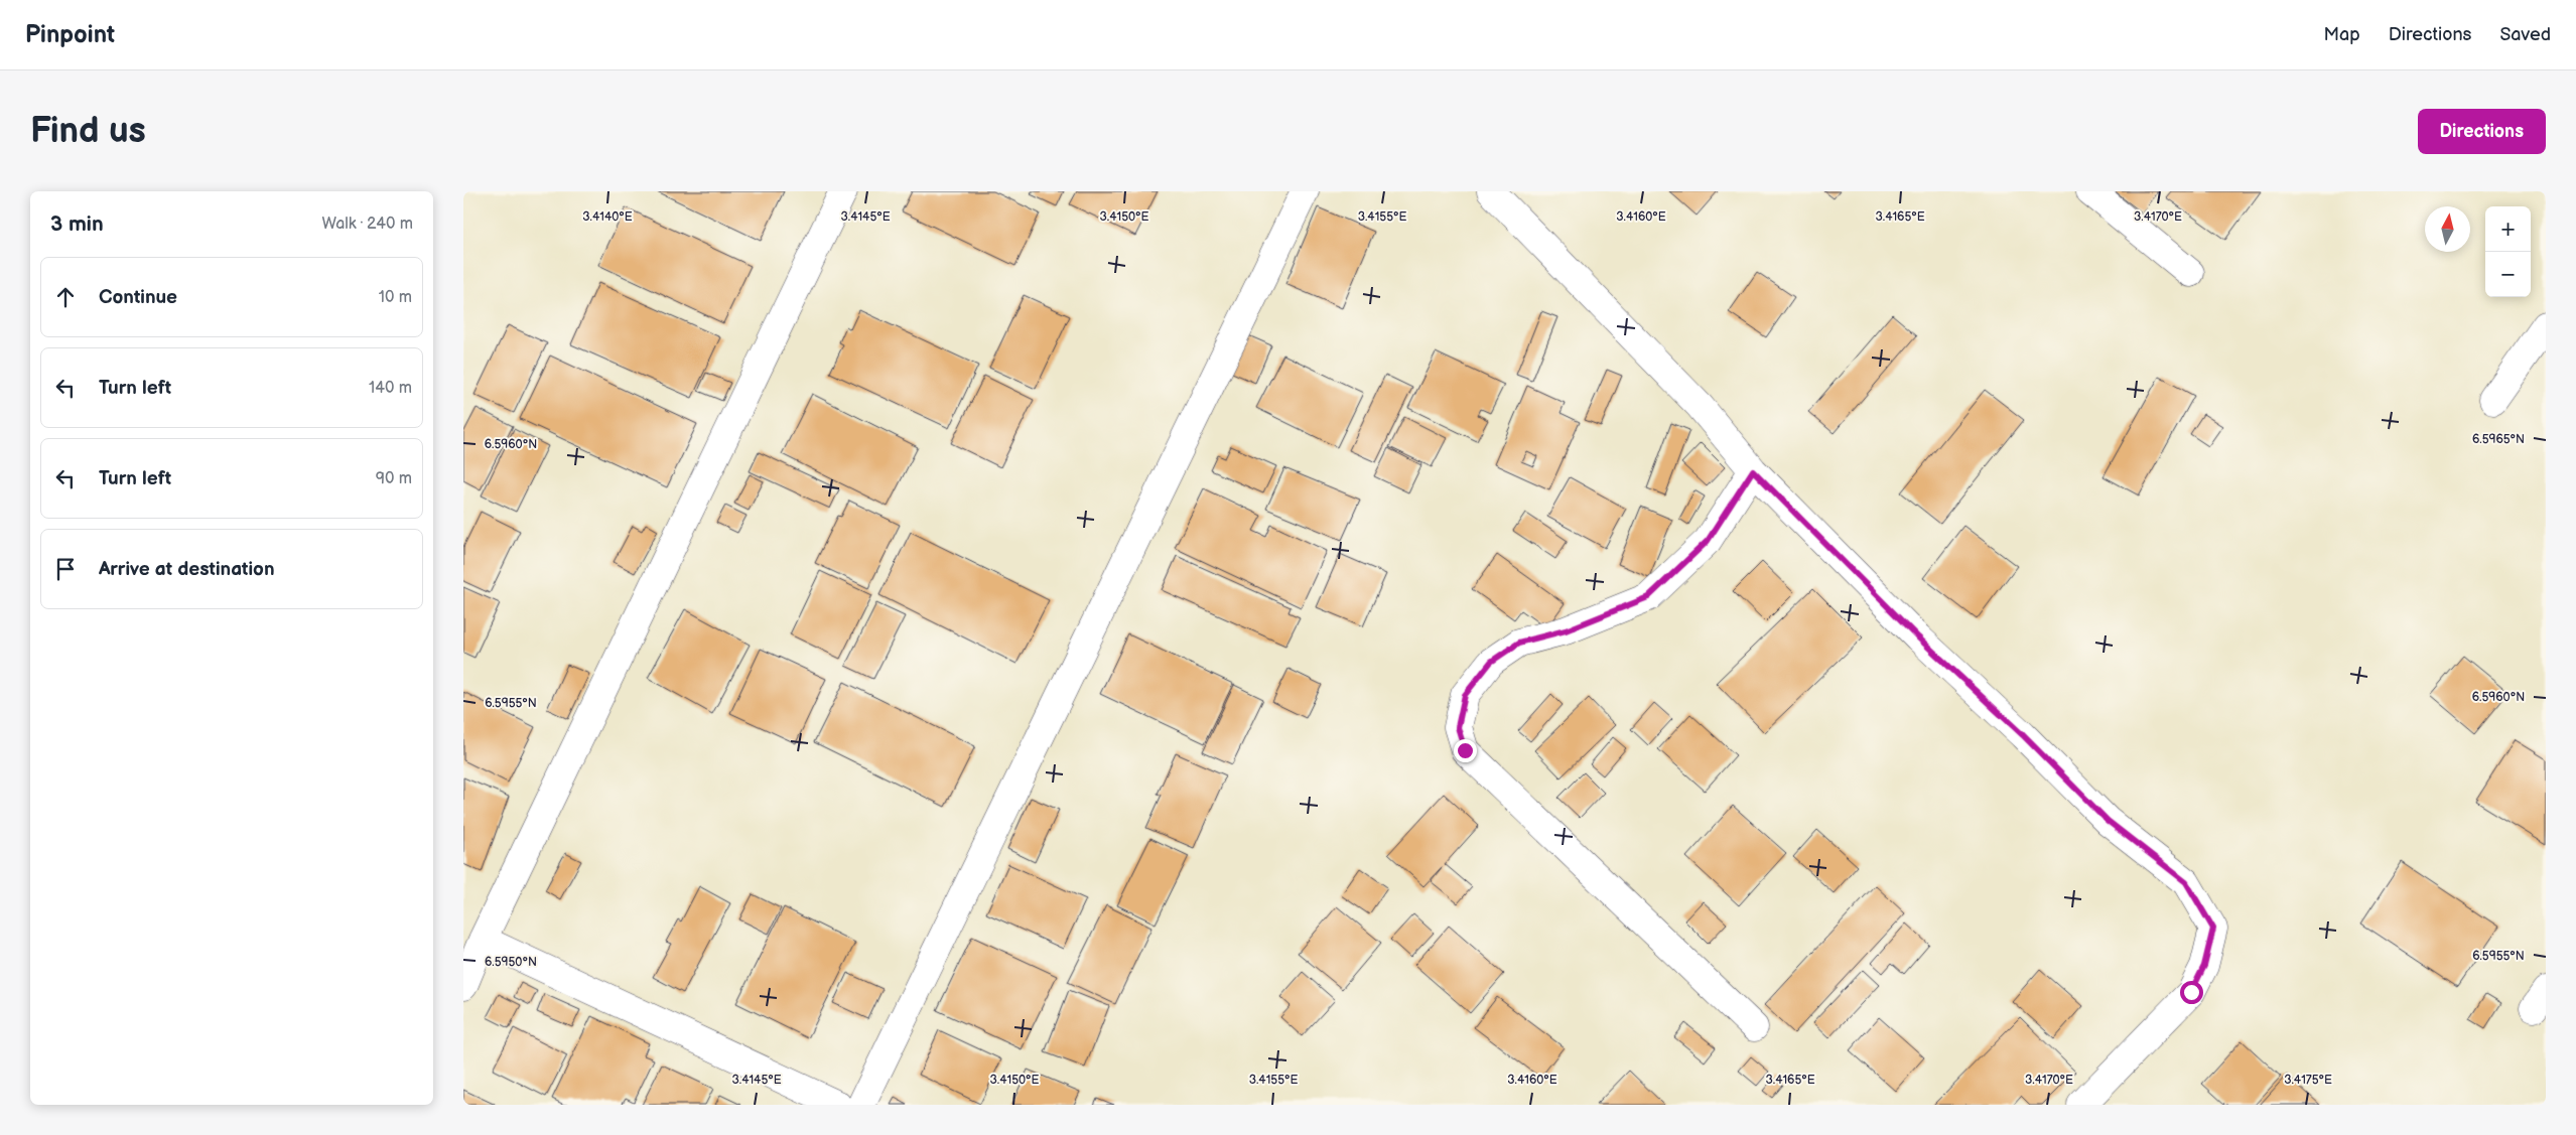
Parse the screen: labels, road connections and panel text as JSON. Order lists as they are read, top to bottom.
{
  "north": "top",
  "page": {
    "header": "Pinpoint",
    "nav": ["Map", "Directions", "Saved"],
    "buttons": "Directions",
    "title": "Find us",
    "heading": ["3 min", "Walk · 240 m"],
    "map_buttons": ["+", "−"],
    "list": [
      ["Continue", "10 m"],
      ["Turn left", "140 m"],
      ["Turn left", "90 m"],
      "Arrive at destination"
    ]
  },
  "coordinates": [
    "3.4140°E",
    "3.4145°E",
    "3.4150°E",
    "3.4155°E",
    "3.4160°E",
    "3.4165°E",
    "3.4170°E",
    "6.5965°N",
    "6.5960°N",
    "6.5955°N",
    "6.5950°N",
    "3.4175°E"
  ]
}
